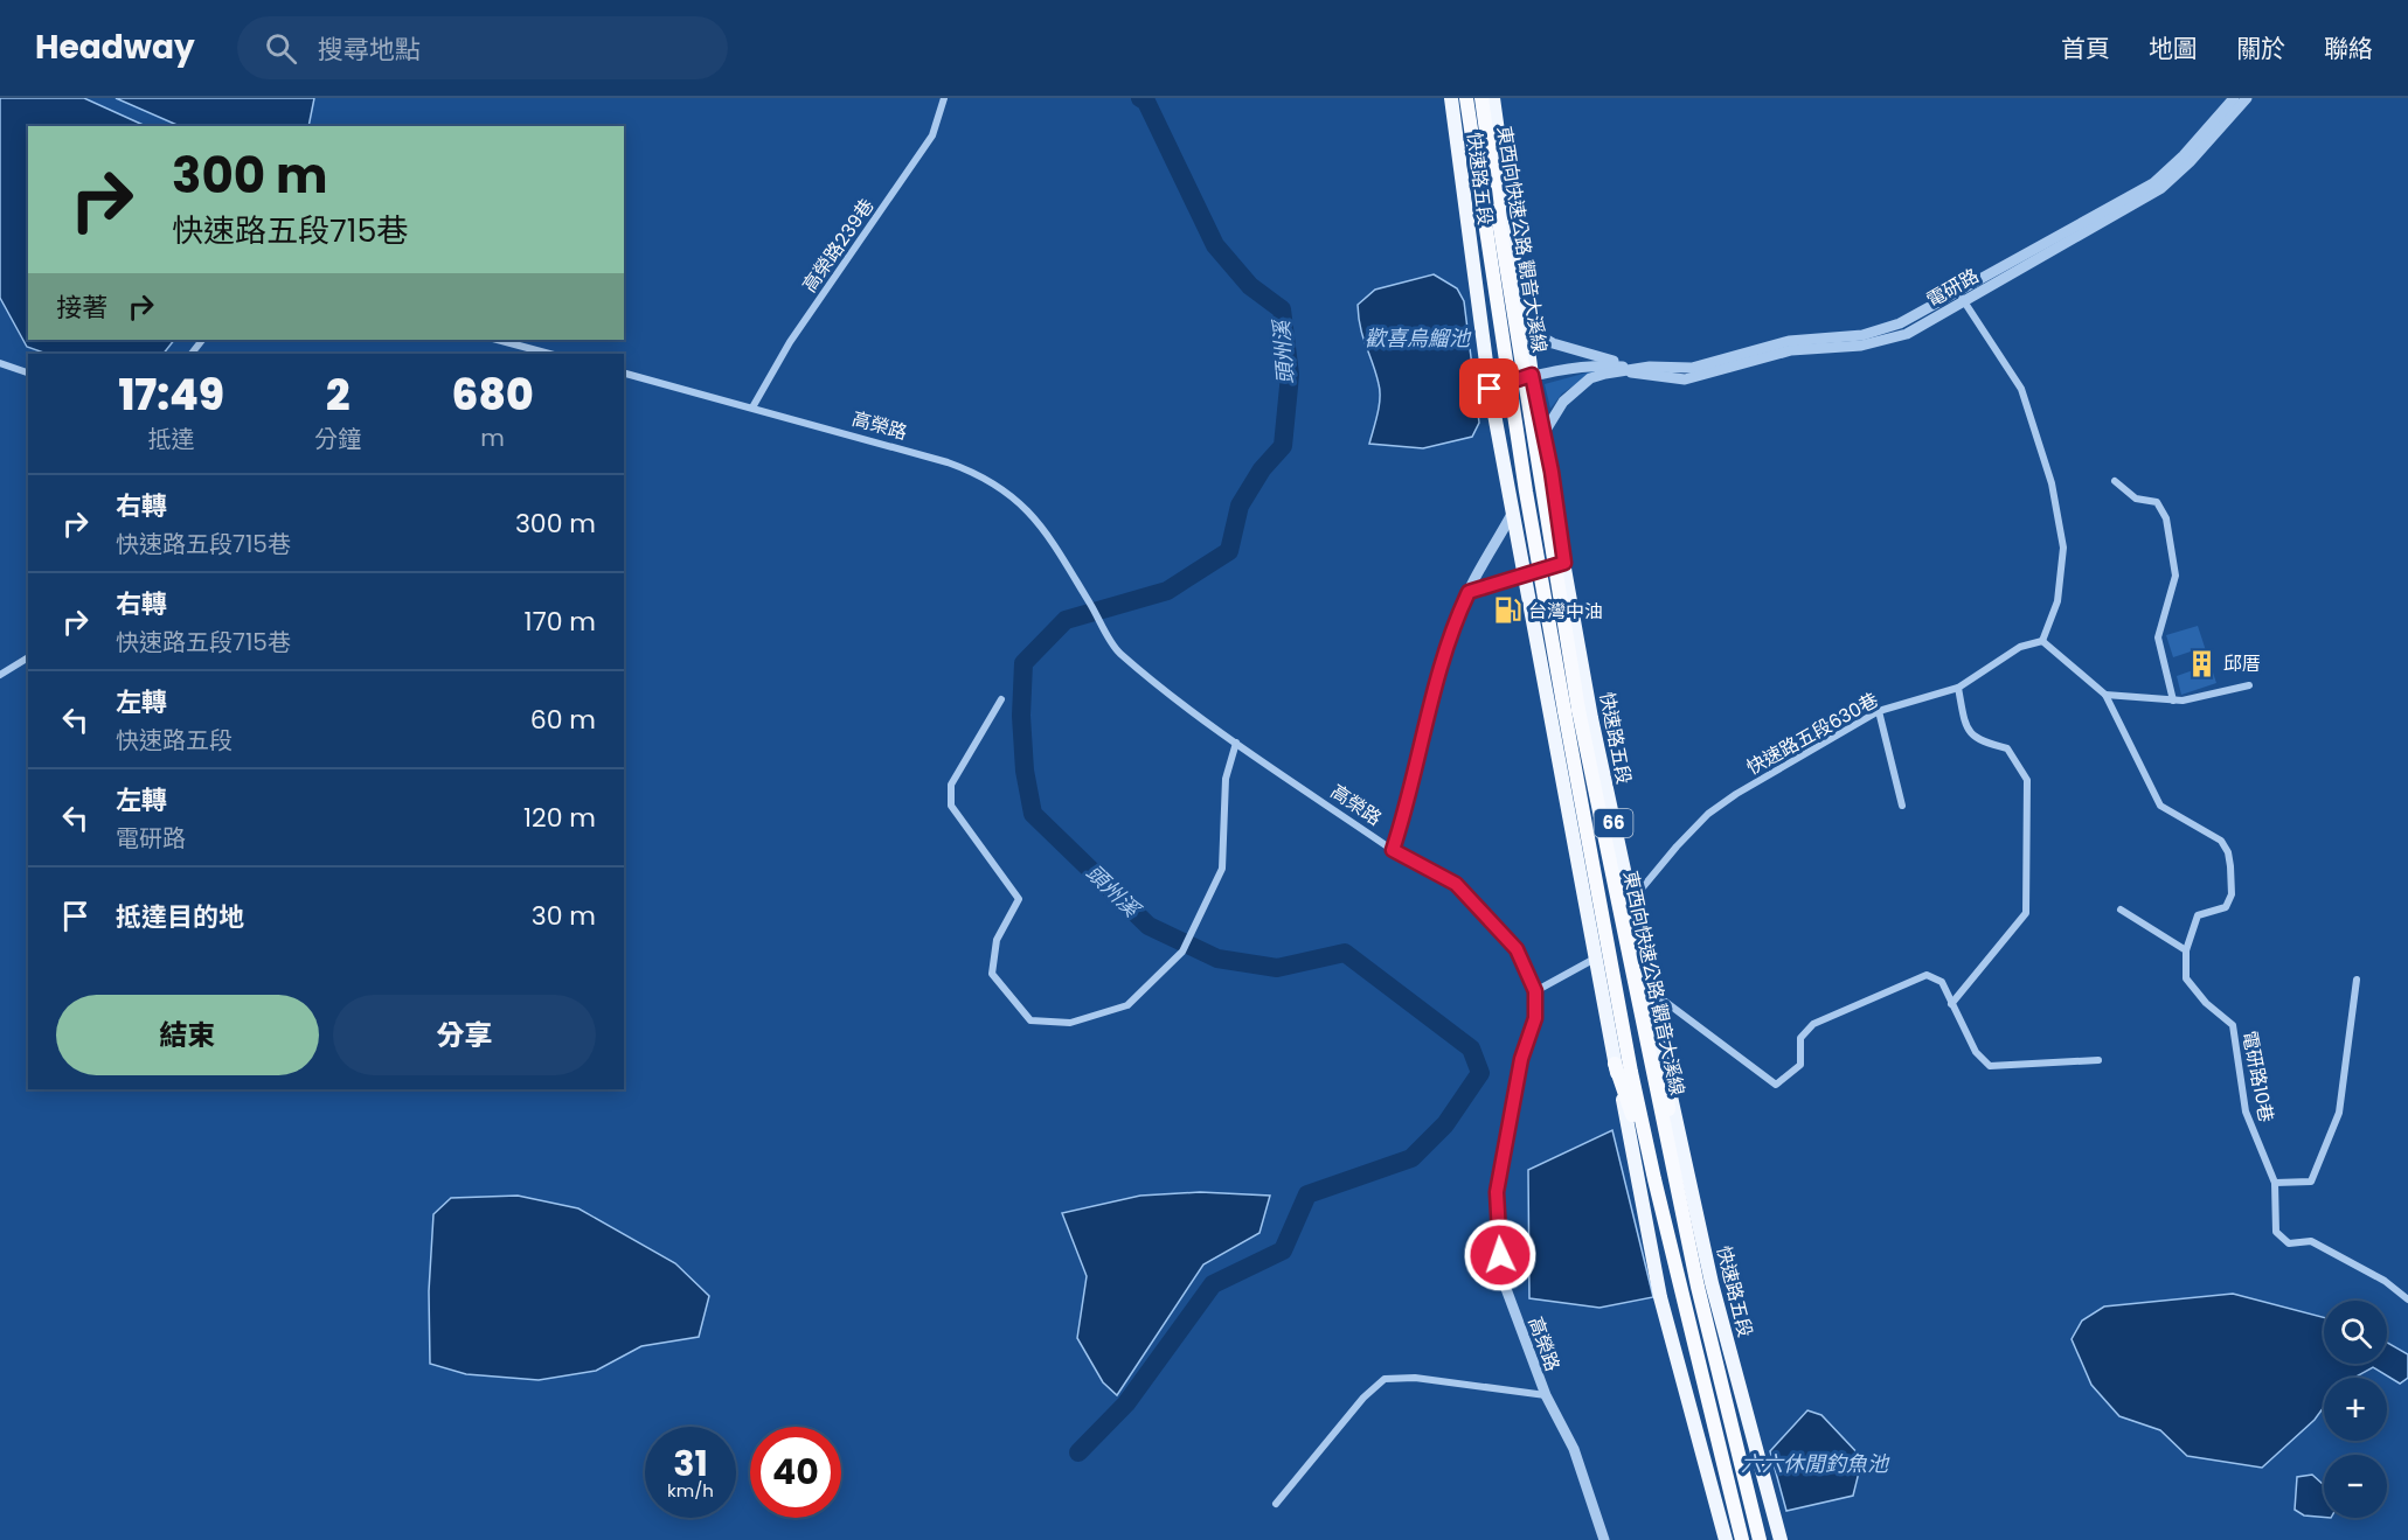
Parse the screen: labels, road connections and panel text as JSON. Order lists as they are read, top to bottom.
{
  "streets": {
    "highway": ["東西向快速公路 觀音大溪線", "66"],
    "main road": ["快速路五段"],
    "street": [
      "高榮路239巷",
      "電研路",
      "高榮路",
      "快速路五段630巷",
      "電研路10巷"
    ]
  },
  "crossings": [
    ["快速路五段", "電研路"],
    ["快速路五段", "快速路五段630巷"],
    ["高榮路239巷", "高榮路"],
    ["快速路五段630巷", "電研路10巷"]
  ],
  "water": ["歡喜烏鰡池", "頭州溪", "六六休閒釣魚池"],
  "places": {
    "fuel station": ["台灣中油"],
    "building": ["邱厝"]
  },
  "page": {
    "header": "Headway",
    "search": "搜尋地點",
    "nav": [
      "首頁",
      "地圖",
      "關於",
      "聯絡"
    ],
    "turn": ["300 m", "快速路五段715巷"],
    "then": "接著",
    "eta": [
      "17:49",
      "抵達",
      "2",
      "分鐘",
      "680",
      "m"
    ],
    "list": [
      {
        "name": "右轉",
        "note": "快速路五段715巷",
        "value": "300 m"
      },
      {
        "name": "右轉",
        "note": "快速路五段715巷",
        "value": "170 m"
      },
      {
        "name": "左轉",
        "note": "快速路五段",
        "value": "60 m"
      },
      {
        "name": "左轉",
        "note": "電研路",
        "value": "120 m"
      },
      {
        "name": "抵達目的地",
        "value": "30 m"
      }
    ],
    "buttons": ["結束", "分享"],
    "map_buttons": ["+", "−"],
    "speed": "31 km/h",
    "limit": "40"
  }
}
